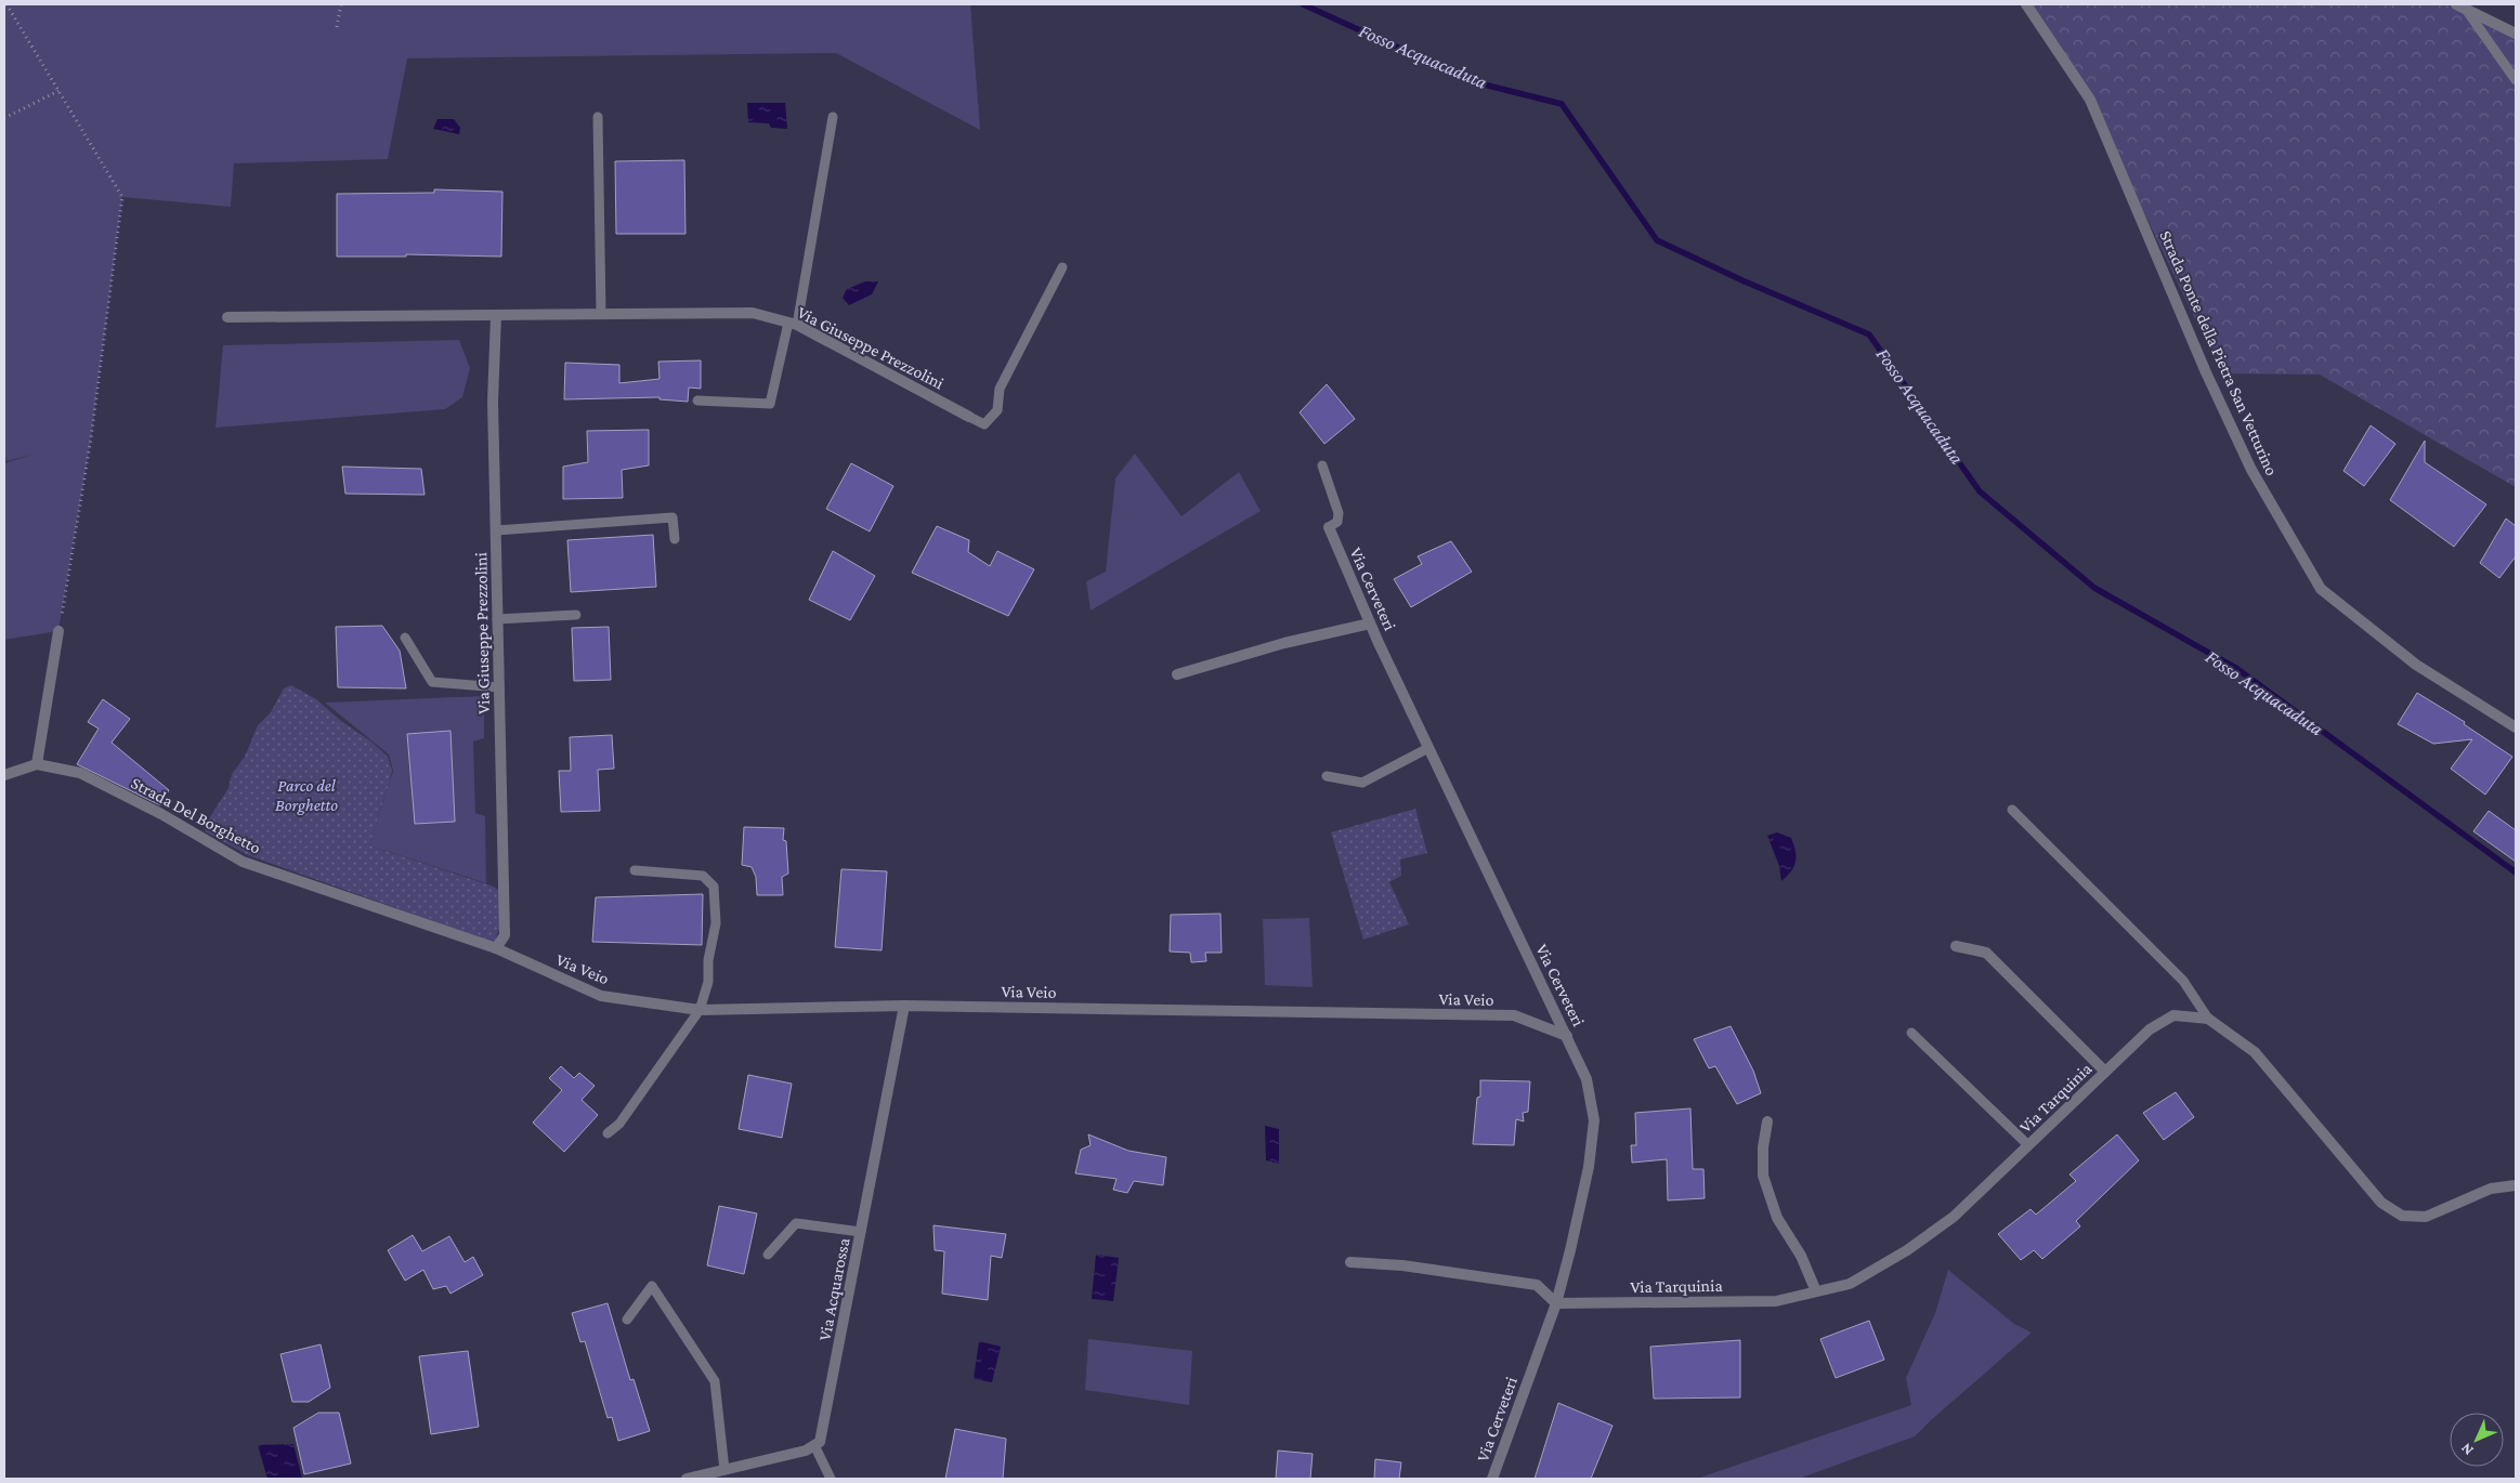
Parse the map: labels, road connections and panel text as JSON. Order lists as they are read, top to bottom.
{
  "streets": {
    "street": [
      "Via Giuseppe Prezzolini",
      "Strada Ponte della Pietra San Vetturino",
      "Via Cerveteri",
      "Strada Del Borghetto",
      "Via Veio",
      "Via Tarquinia",
      "Via Acquarossa"
    ]
  },
  "crossings": [
    ["Via Giuseppe Prezzolini", "Strada Del Borghetto"],
    ["Via Giuseppe Prezzolini", "Via Veio"],
    ["Via Cerveteri", "Via Veio"],
    ["Via Cerveteri", "Via Tarquinia"],
    ["Strada Del Borghetto", "Via Veio"],
    ["Via Veio", "Via Acquarossa"]
  ],
  "water": ["Fosso Acquacaduta"],
  "parks": ["Parco del Borghetto"],
  "north": "bottom left"
}
